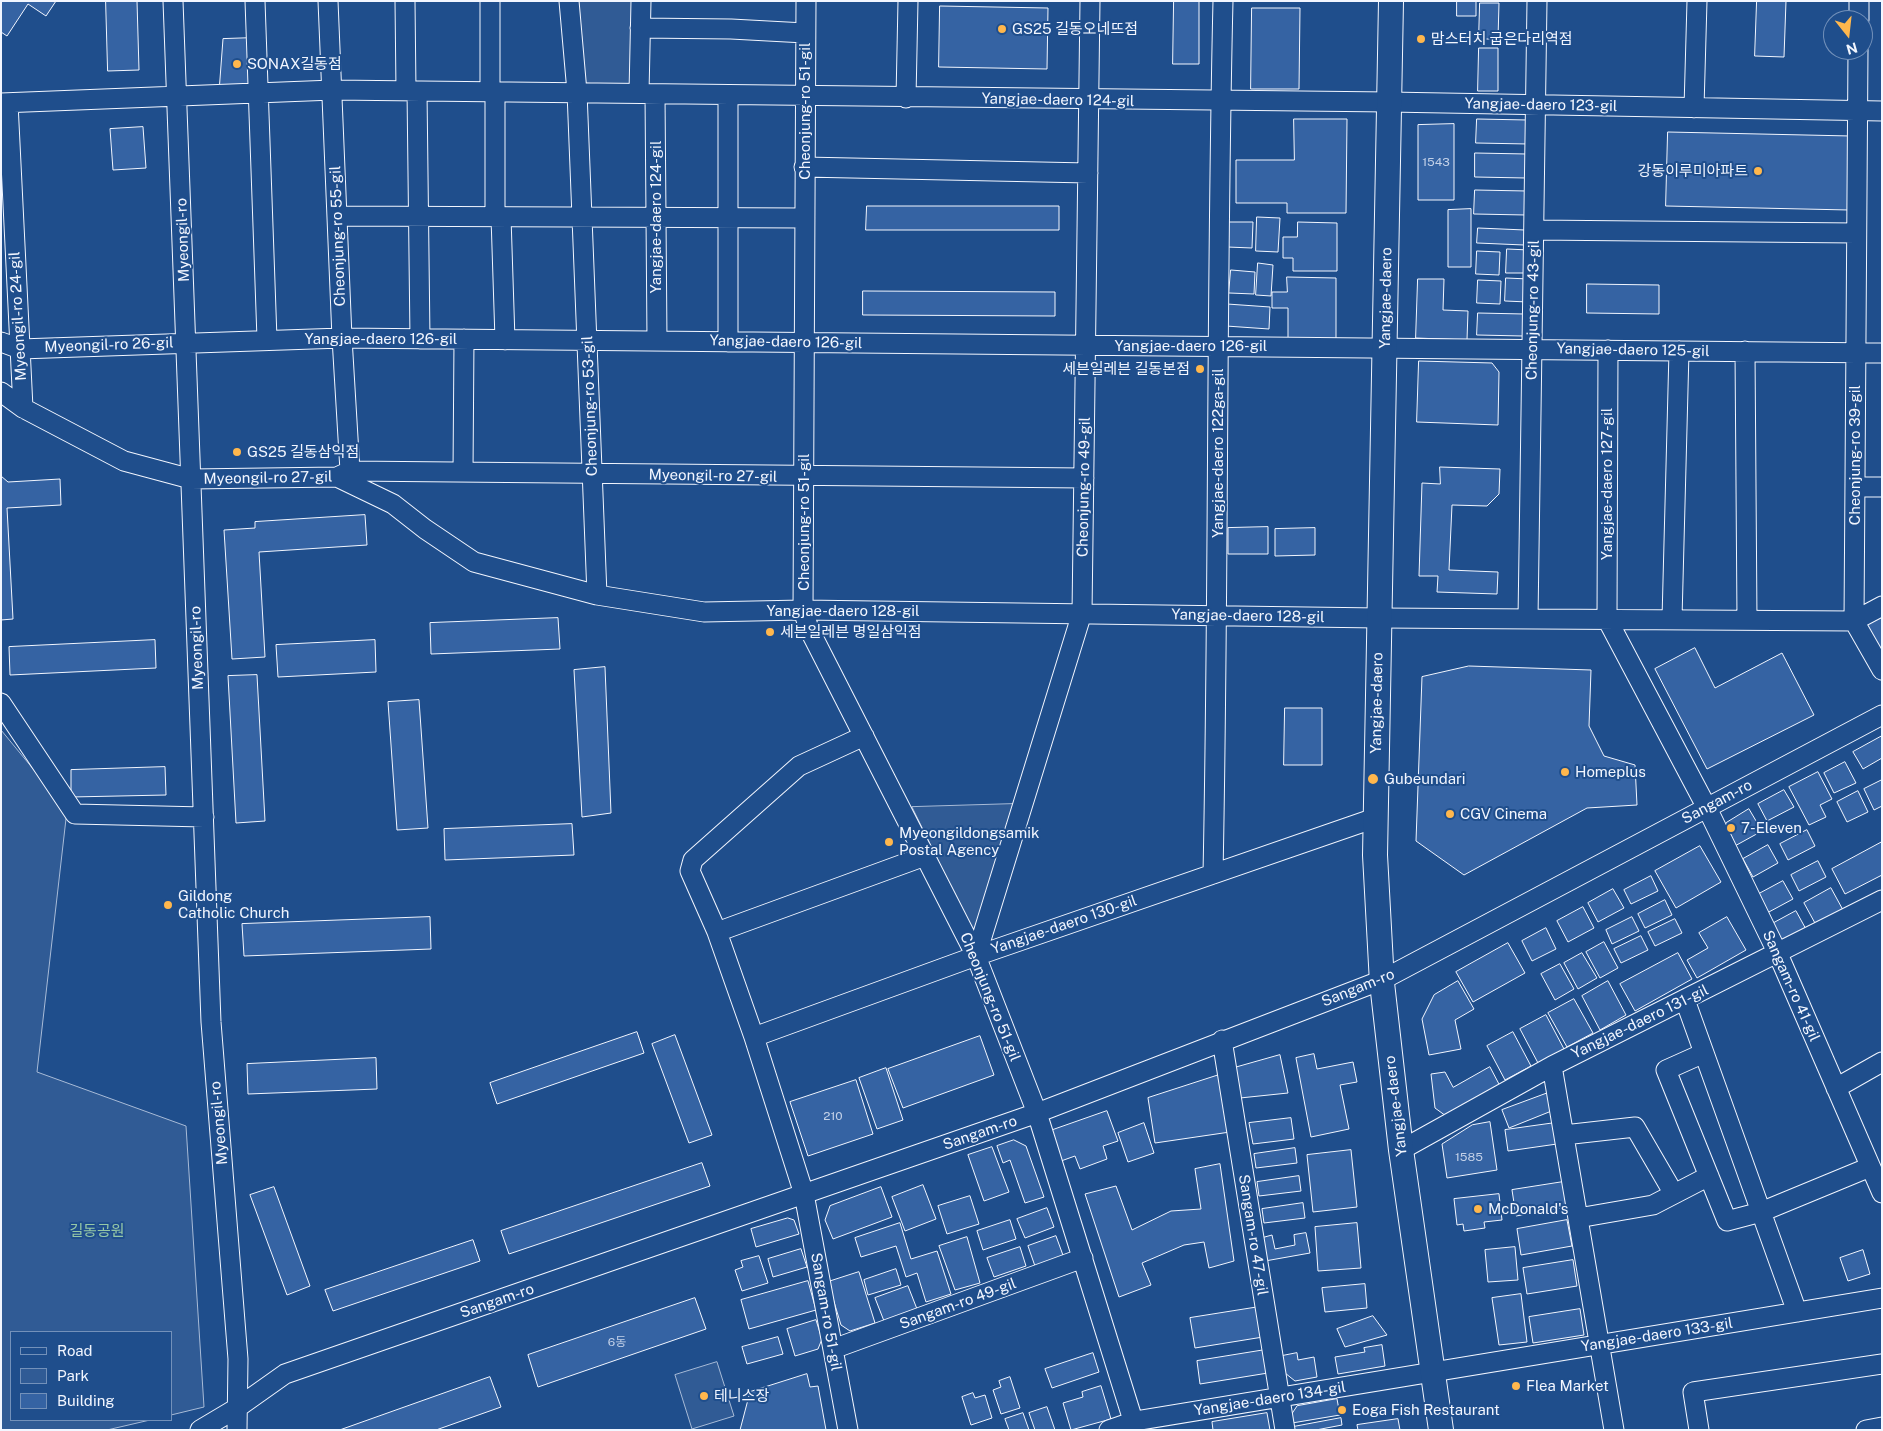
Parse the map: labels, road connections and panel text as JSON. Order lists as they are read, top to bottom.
{
  "streets": {
    "main road": ["Yangjae-daero"],
    "street": [
      "Yangjae-daero 124-gil",
      "Yangjae-daero 123-gil",
      "Cheonjung-ro 51-gil",
      "Cheonjung-ro 55-gil",
      "Myeongil-ro",
      "Cheonjung-ro 43-gil",
      "Myeongil-ro 24-gil",
      "Yangjae-daero 126-gil",
      "Myeongil-ro 26-gil",
      "Yangjae-daero 125-gil",
      "Cheonjung-ro 53-gil",
      "Yangjae-daero 122ga-gil",
      "Cheonjung-ro 39-gil",
      "Myeongil-ro 27-gil",
      "Yangjae-daero 127-gil",
      "Cheonjung-ro 49-gil",
      "Yangjae-daero 128-gil",
      "Sangam-ro",
      "Yangjae-daero 130-gil",
      "Sangam-ro 41-gil",
      "Yangjae-daero 131-gil",
      "Sangam-ro 47-gil",
      "Sangam-ro 49-gil",
      "Sangam-ro 51-gil",
      "Yangjae-daero 133-gil",
      "Yangjae-daero 134-gil"
    ]
  },
  "crossings": [
    ["Yangjae-daero 124-gil", "Yangjae-daero 123-gil"],
    ["Yangjae-daero 124-gil", "Cheonjung-ro 51-gil"],
    ["Yangjae-daero 124-gil", "Cheonjung-ro 55-gil"],
    ["Yangjae-daero 124-gil", "Myeongil-ro"],
    ["Yangjae-daero 124-gil", "Yangjae-daero"],
    ["Yangjae-daero 124-gil", "Myeongil-ro 24-gil"],
    ["Yangjae-daero 124-gil", "Yangjae-daero 126-gil"],
    ["Yangjae-daero 124-gil", "Cheonjung-ro 53-gil"],
    ["Yangjae-daero 124-gil", "Yangjae-daero 122ga-gil"],
    ["Yangjae-daero 124-gil", "Cheonjung-ro 49-gil"],
    ["Yangjae-daero 123-gil", "Yangjae-daero"],
    ["Yangjae-daero 123-gil", "Cheonjung-ro 43-gil"],
    ["Yangjae-daero 123-gil", "Cheonjung-ro 39-gil"],
    ["Cheonjung-ro 51-gil", "Yangjae-daero 126-gil"],
    ["Cheonjung-ro 51-gil", "Myeongil-ro 27-gil"],
    ["Cheonjung-ro 51-gil", "Cheonjung-ro 49-gil"],
    ["Cheonjung-ro 51-gil", "Yangjae-daero 128-gil"],
    ["Cheonjung-ro 51-gil", "Sangam-ro"],
    ["Cheonjung-ro 51-gil", "Yangjae-daero 130-gil"],
    ["Cheonjung-ro 55-gil", "Yangjae-daero 126-gil"],
    ["Cheonjung-ro 55-gil", "Myeongil-ro 27-gil"],
    ["Cheonjung-ro 55-gil", "Yangjae-daero 128-gil"],
    ["Myeongil-ro", "Myeongil-ro 24-gil"],
    ["Myeongil-ro", "Yangjae-daero 126-gil"],
    ["Myeongil-ro", "Myeongil-ro 26-gil"],
    ["Myeongil-ro", "Myeongil-ro 27-gil"],
    ["Myeongil-ro", "Sangam-ro"],
    ["Yangjae-daero", "Yangjae-daero 126-gil"],
    ["Yangjae-daero", "Yangjae-daero 125-gil"],
    ["Yangjae-daero", "Yangjae-daero 128-gil"],
    ["Yangjae-daero", "Sangam-ro"],
    ["Yangjae-daero", "Yangjae-daero 130-gil"],
    ["Yangjae-daero", "Yangjae-daero 131-gil"],
    ["Yangjae-daero", "Yangjae-daero 133-gil"],
    ["Yangjae-daero", "Yangjae-daero 134-gil"],
    ["Cheonjung-ro 43-gil", "Yangjae-daero 125-gil"],
    ["Myeongil-ro 24-gil", "Myeongil-ro 26-gil"],
    ["Yangjae-daero 126-gil", "Myeongil-ro 26-gil"],
    ["Yangjae-daero 126-gil", "Yangjae-daero 125-gil"],
    ["Yangjae-daero 126-gil", "Cheonjung-ro 53-gil"],
    ["Yangjae-daero 126-gil", "Yangjae-daero 122ga-gil"],
    ["Yangjae-daero 126-gil", "Cheonjung-ro 49-gil"],
    ["Yangjae-daero 125-gil", "Cheonjung-ro 39-gil"],
    ["Yangjae-daero 125-gil", "Yangjae-daero 127-gil"],
    ["Cheonjung-ro 53-gil", "Myeongil-ro 27-gil"],
    ["Cheonjung-ro 53-gil", "Yangjae-daero 128-gil"],
    ["Yangjae-daero 122ga-gil", "Yangjae-daero 128-gil"],
    ["Yangjae-daero 122ga-gil", "Yangjae-daero 130-gil"],
    ["Myeongil-ro 27-gil", "Cheonjung-ro 49-gil"],
    ["Myeongil-ro 27-gil", "Yangjae-daero 128-gil"],
    ["Yangjae-daero 127-gil", "Sangam-ro 41-gil"],
    ["Cheonjung-ro 49-gil", "Yangjae-daero 128-gil"],
    ["Cheonjung-ro 49-gil", "Yangjae-daero 130-gil"],
    ["Sangam-ro", "Sangam-ro 41-gil"],
    ["Sangam-ro", "Sangam-ro 47-gil"],
    ["Sangam-ro", "Sangam-ro 51-gil"],
    ["Sangam-ro 41-gil", "Yangjae-daero 131-gil"],
    ["Sangam-ro 47-gil", "Yangjae-daero 134-gil"],
    ["Sangam-ro 49-gil", "Sangam-ro 51-gil"],
    ["Yangjae-daero 133-gil", "Yangjae-daero 134-gil"]
  ],
  "parks": ["길동공원"],
  "places": [
    "GS25 길동오네뜨점",
    "맘스터치 굽은다리역점",
    "SONAX길동점",
    "강동이루미아파트",
    "세븐일레븐 길동본점",
    "GS25 길동삼익점",
    "세븐일레븐 명일삼익점",
    "Homeplus",
    "Gubeundari",
    "CGV Cinema",
    "7-Eleven",
    "Myeongildongsamik Postal Agency",
    "Gildong Catholic Church",
    "McDonald's",
    "Flea Market",
    "테니스장",
    "Eoga Fish Restaurant"
  ],
  "house_numbers": [
    "1543",
    "210",
    "1585",
    "6동"
  ],
  "legend": ["Road", "Park", "Building"],
  "north": "bottom"
}
